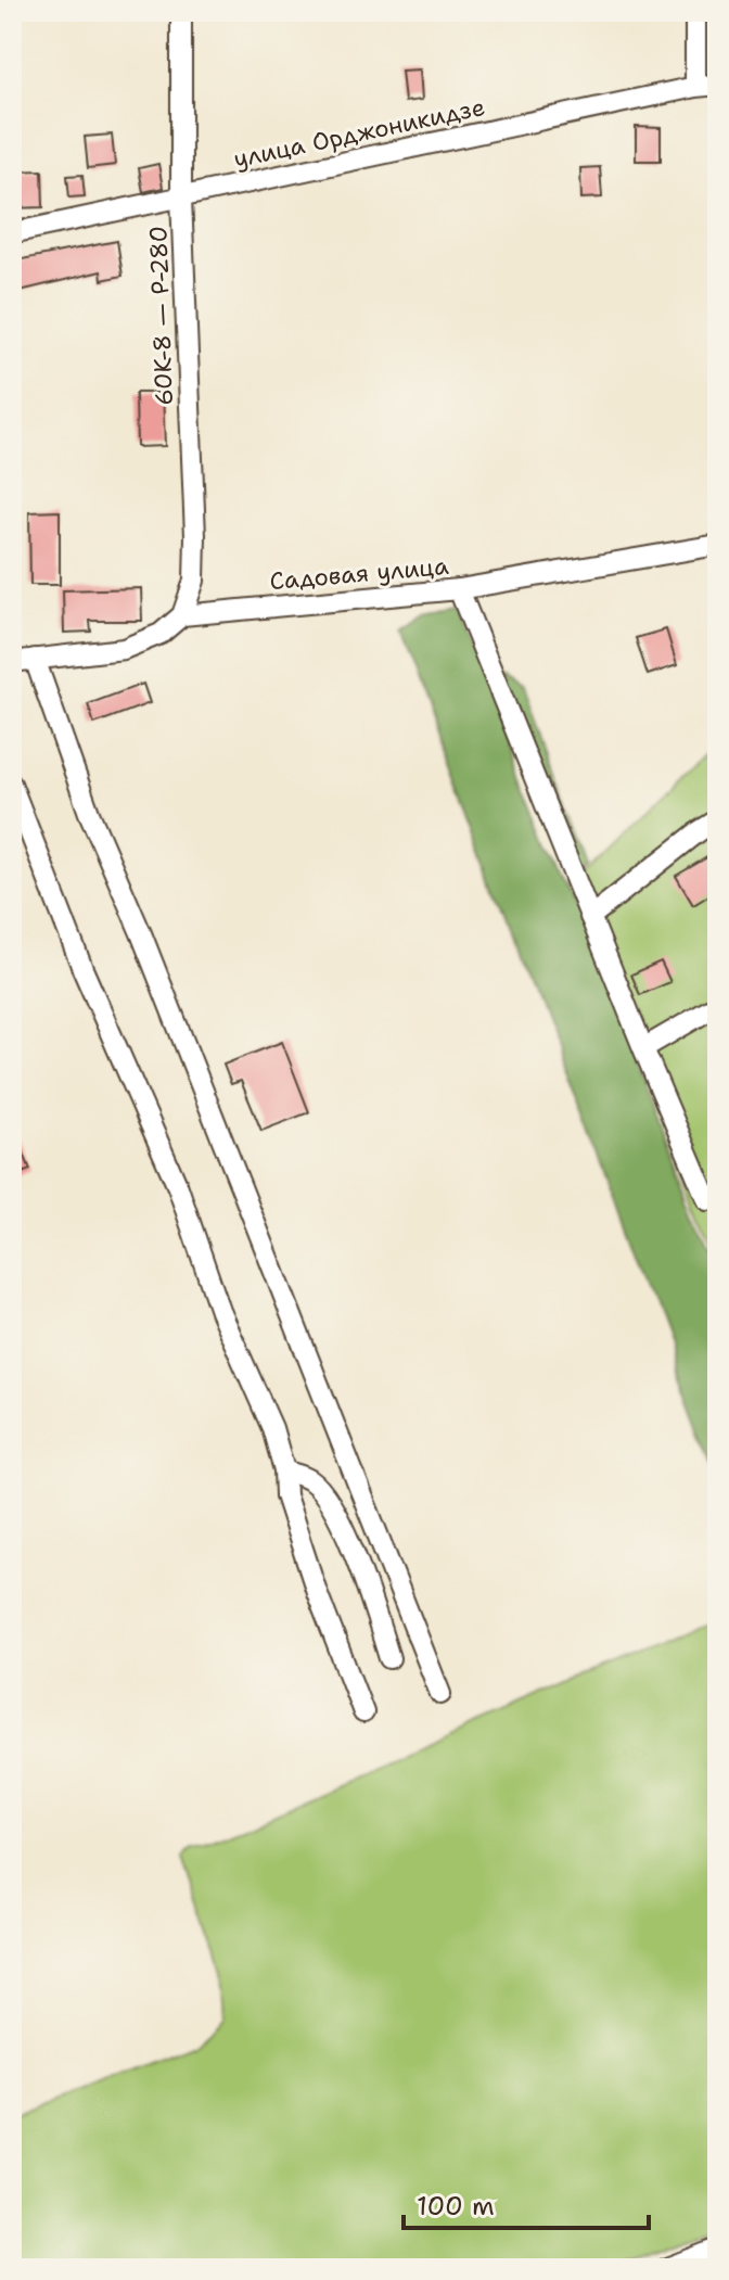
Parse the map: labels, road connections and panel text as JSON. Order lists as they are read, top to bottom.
{
  "streets": {
    "street": ["улица Орджоникидзе", "60К-8 — Р-280", "Садовая улица"]
  },
  "crossings": [
    ["улица Орджоникидзе", "60К-8 — Р-280"],
    ["60К-8 — Р-280", "Садовая улица"]
  ],
  "scale_bar": "100 m"
}
